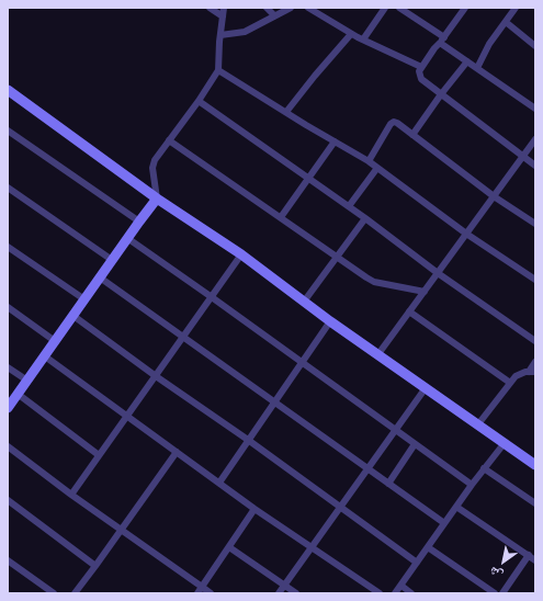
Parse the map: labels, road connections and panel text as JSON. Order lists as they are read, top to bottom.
{
  "north": "bottom left"
}
